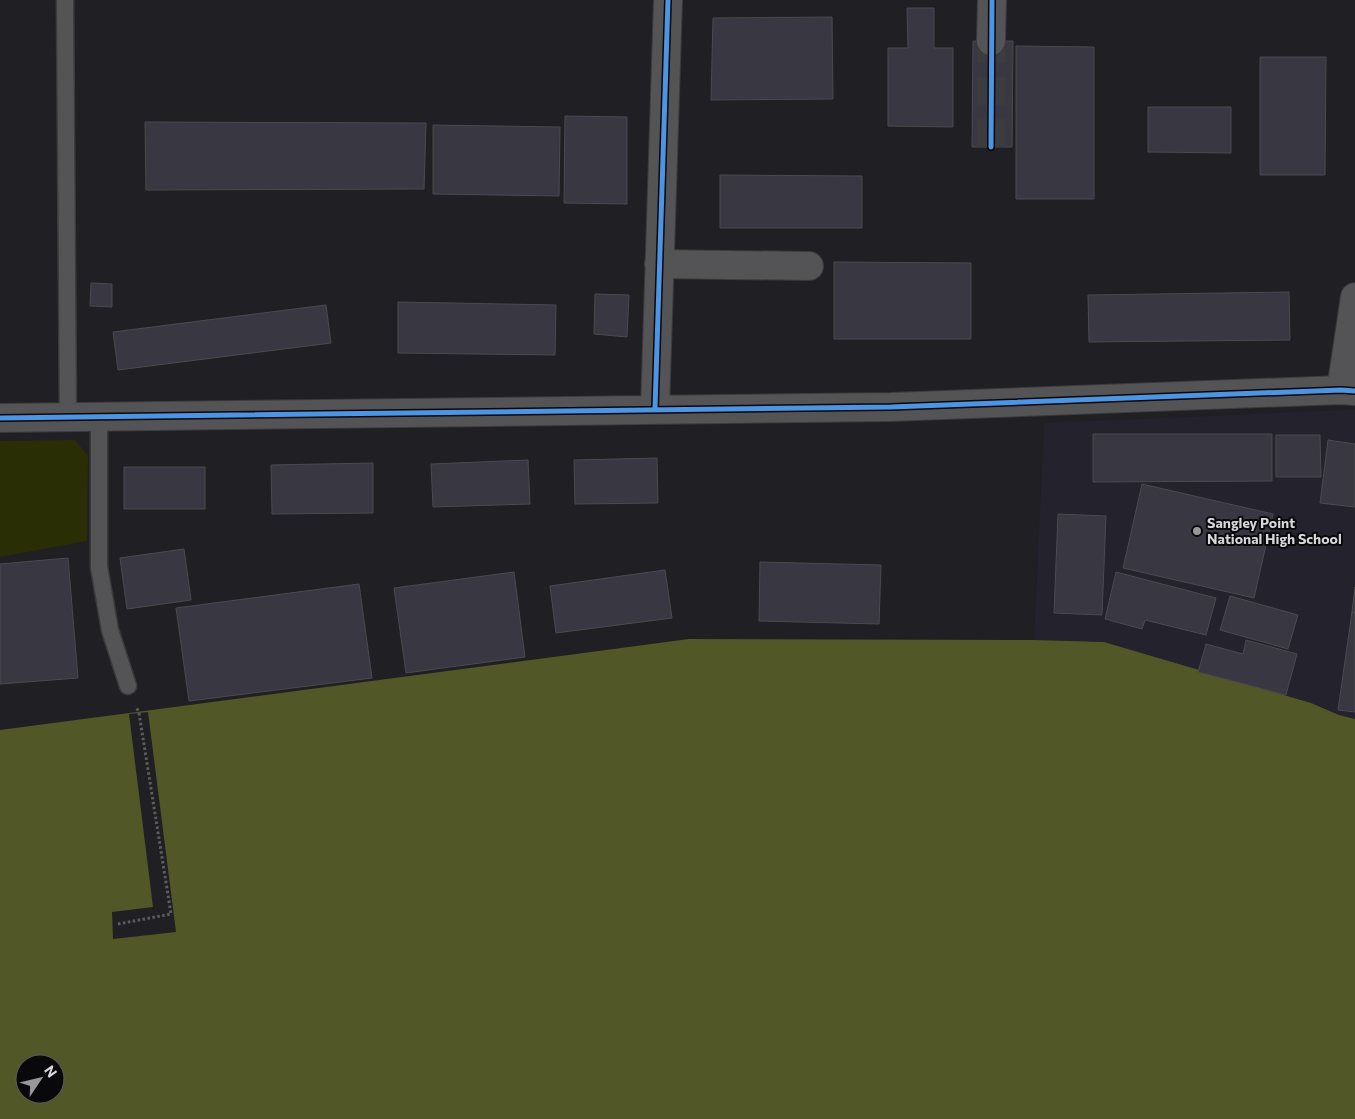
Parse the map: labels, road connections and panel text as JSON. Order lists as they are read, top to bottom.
{
  "places": ["Sangley Point National High School"],
  "north": "top right"
}
